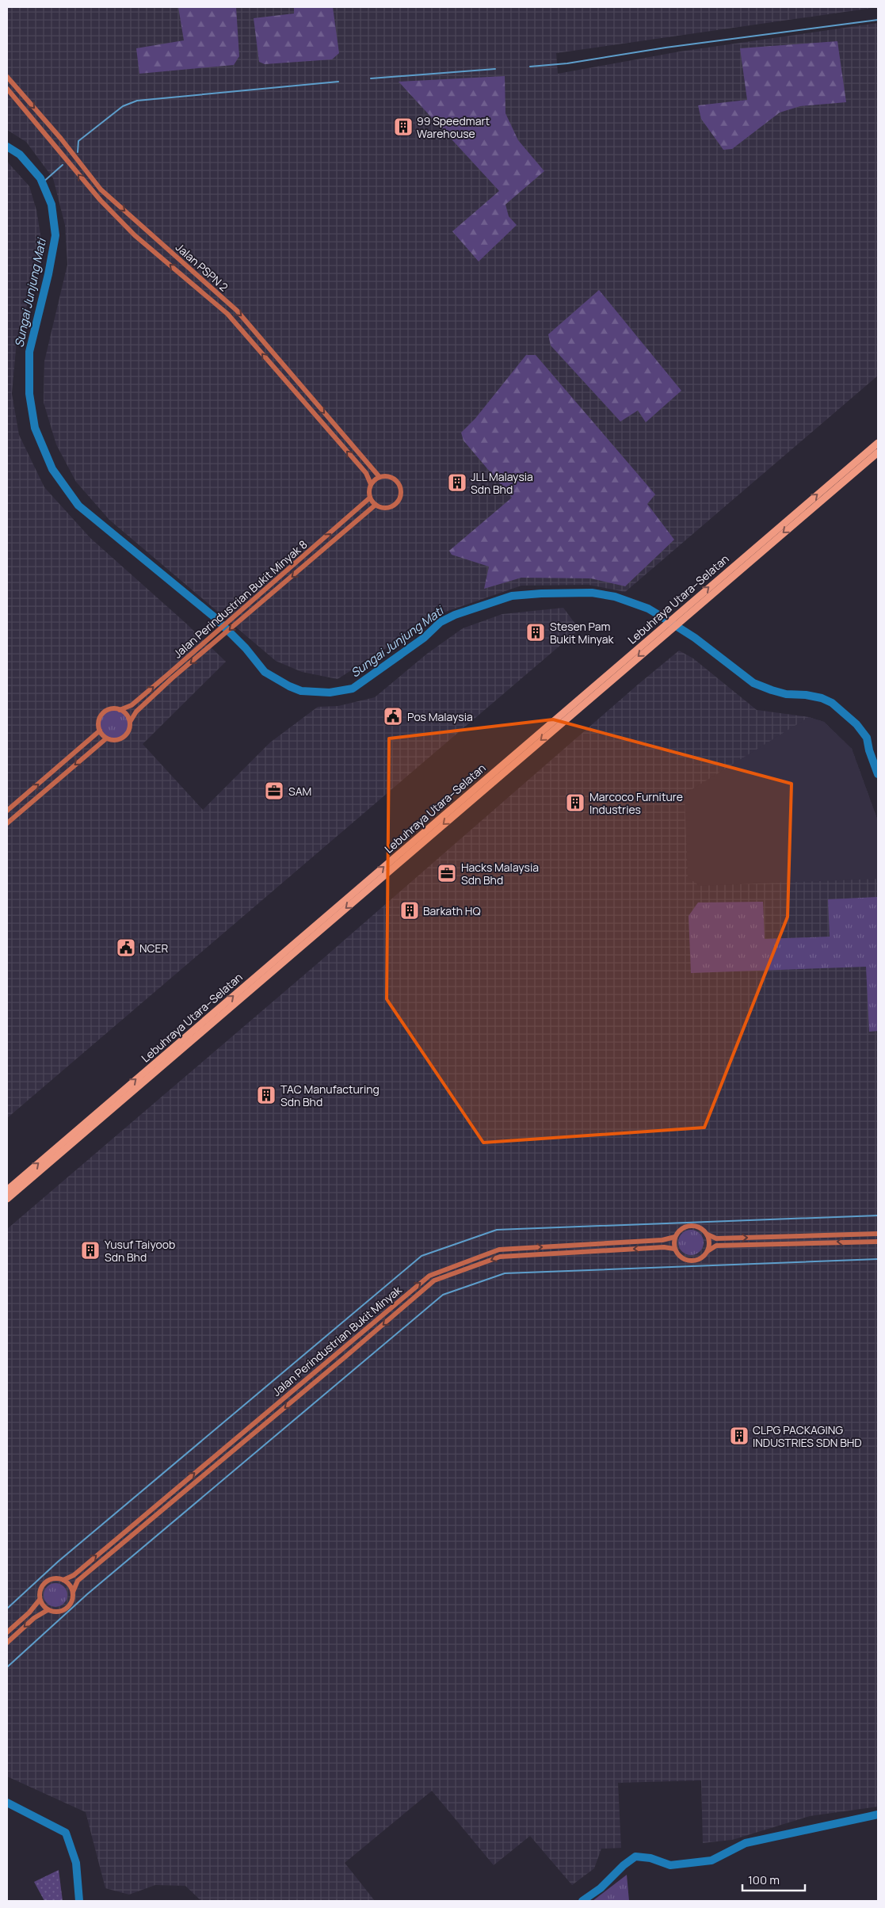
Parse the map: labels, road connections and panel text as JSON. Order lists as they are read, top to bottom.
{
  "streets": {
    "highway": ["Lebuhraya Utara–Selatan"],
    "street": ["Jalan PSPN 2", "Jalan Perindustrian Bukit Minyak 8", "Jalan Perindustrian Bukit Minyak"]
  },
  "crossings": [
    ["Jalan PSPN 2", "Jalan Perindustrian Bukit Minyak 8"]
  ],
  "water": ["Sungai Junjung Mati"],
  "places": {
    "building": [
      "99 Speedmart Warehouse",
      "JLL Malaysia Sdn Bhd",
      "Stesen Pam Bukit Minyak",
      "Marcoco Furniture Industries",
      "Barkath HQ",
      "TAC Manufacturing Sdn Bhd",
      "Yusuf Taiyoob Sdn Bhd",
      "CLPG PACKAGING INDUSTRIES SDN BHD"
    ],
    "public building": ["Pos Malaysia", "NCER"],
    "office": ["SAM", "Hacks Malaysia Sdn Bhd"]
  },
  "scale_bar": "100 m"
}
